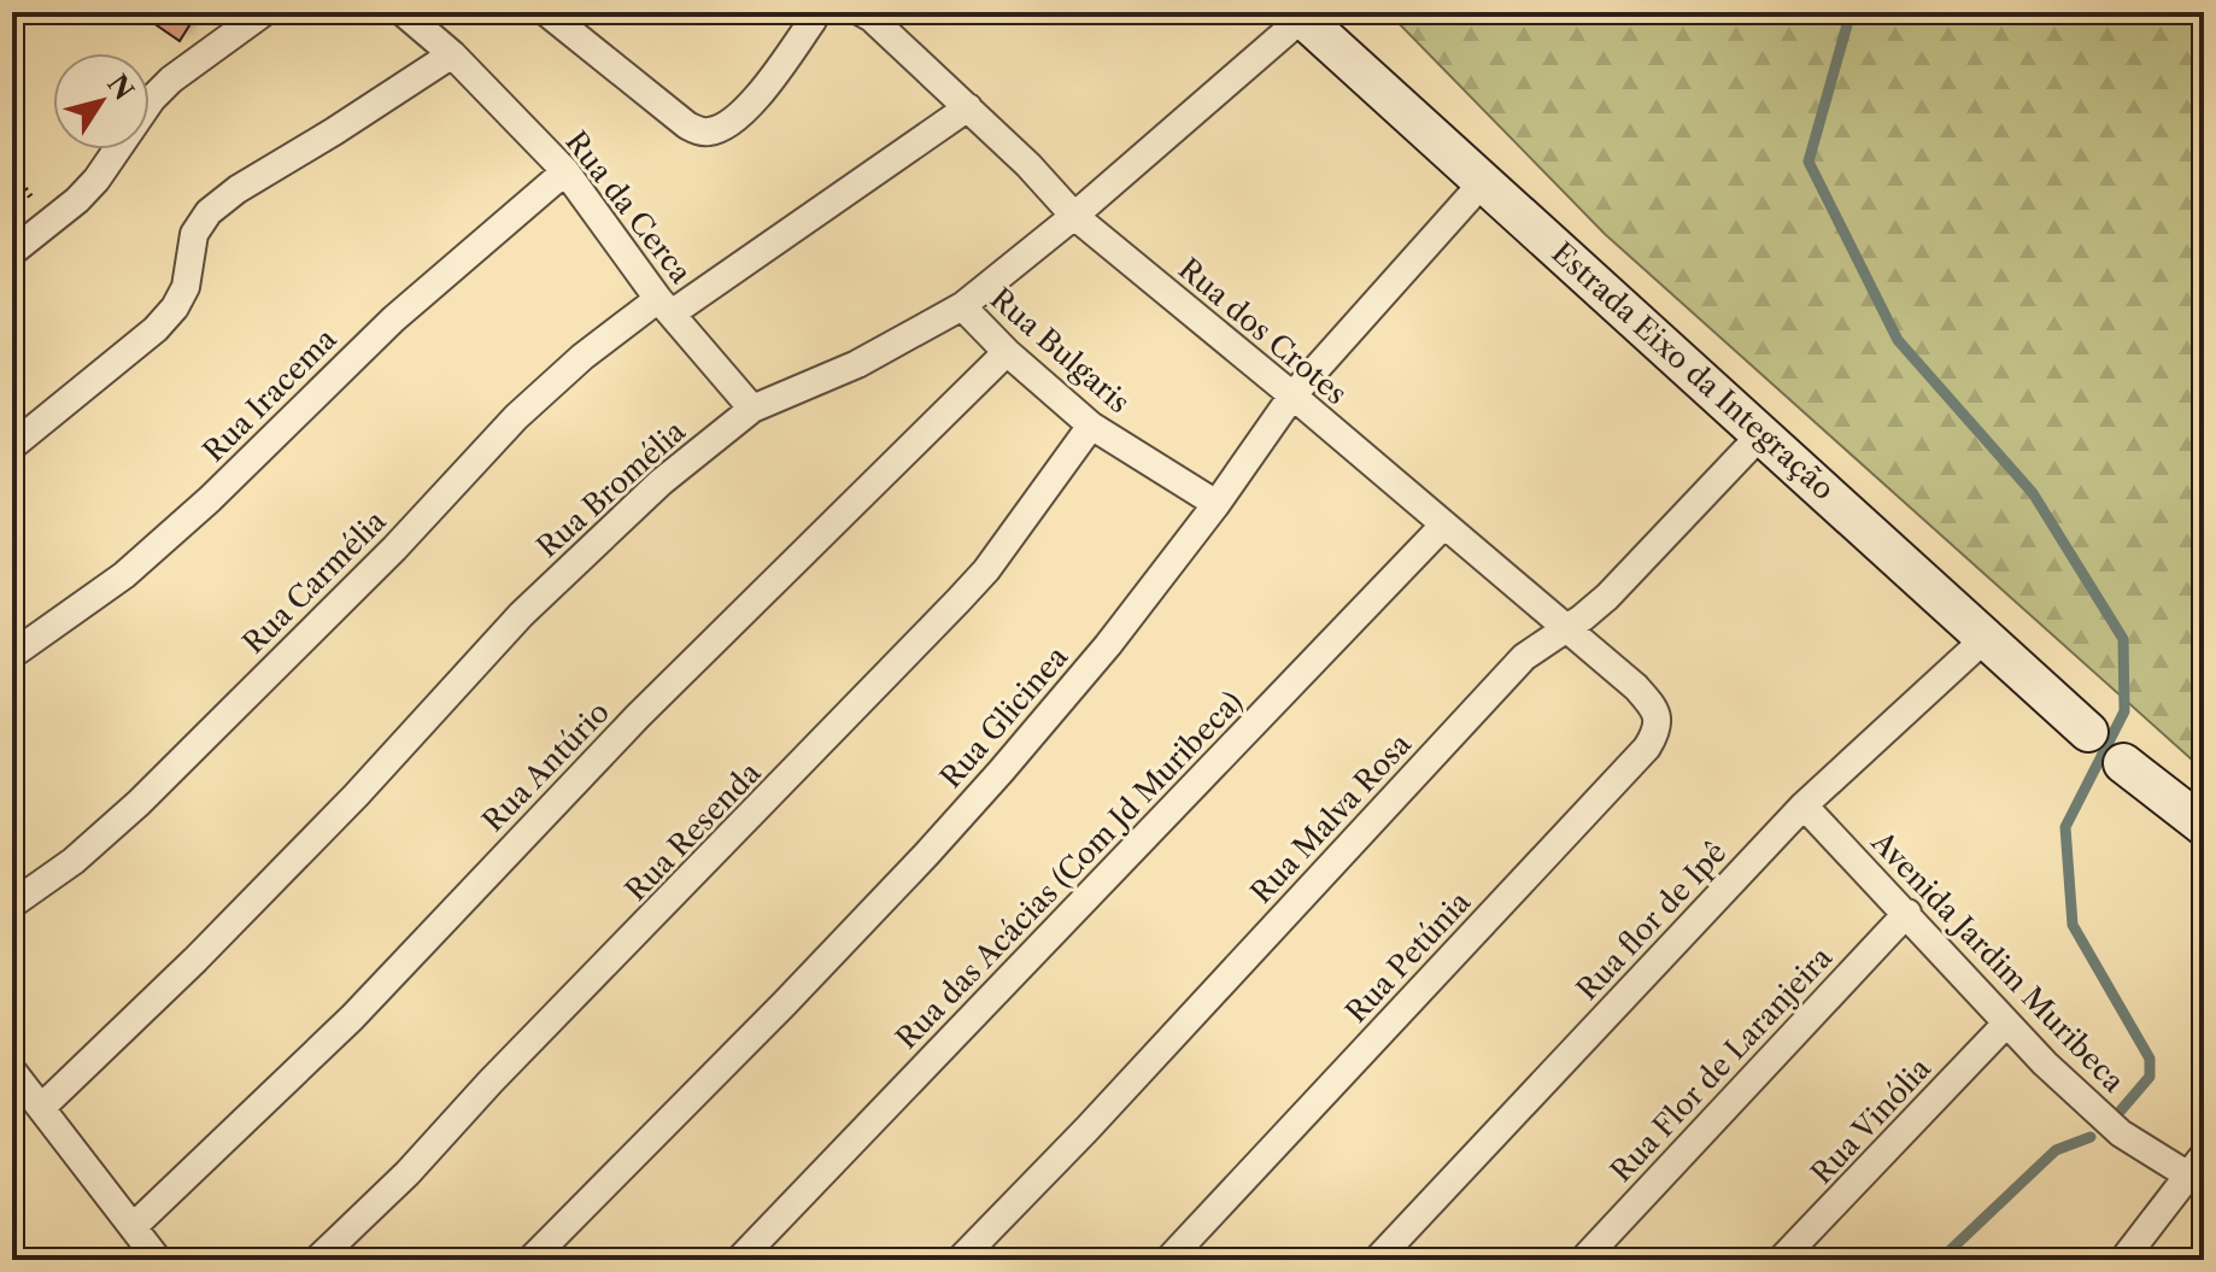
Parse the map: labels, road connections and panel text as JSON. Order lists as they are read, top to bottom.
{
  "streets": {
    "main road": ["Estrada Eixo da Integração"],
    "street": [
      "Rua da Cerca",
      "Rua dos Crotes",
      "Rua Bulgaris",
      "Rua Iracema",
      "Rua Bromélia",
      "Rua Carmélia",
      "Rua Glicinea",
      "Rua Antúrio",
      "Rua Malva Rosa",
      "Rua Resenda",
      "Rua das Acácias (Com Jd Muribeca)",
      "Rua flor de Ipê",
      "Rua Petúnia",
      "Avenida Jardim Muribeca",
      "Rua Flor de Laranjeira",
      "Rua Vinólia"
    ]
  },
  "crossings": [
    ["Rua da Cerca", "Rua Iracema"],
    ["Rua da Cerca", "Rua Bromélia"],
    ["Rua da Cerca", "Rua Carmélia"],
    ["Rua dos Crotes", "Rua Bromélia"],
    ["Rua dos Crotes", "Rua Carmélia"],
    ["Rua dos Crotes", "Rua Glicinea"],
    ["Rua dos Crotes", "Rua Malva Rosa"],
    ["Rua dos Crotes", "Rua das Acácias (Com Jd Muribeca)"],
    ["Rua dos Crotes", "Rua Petúnia"],
    ["Rua Bulgaris", "Rua Bromélia"],
    ["Rua Bulgaris", "Rua Glicinea"],
    ["Rua Bulgaris", "Rua Antúrio"],
    ["Rua Bulgaris", "Rua Resenda"],
    ["Estrada Eixo da Integração", "Rua Bromélia"],
    ["Estrada Eixo da Integração", "Rua Glicinea"],
    ["Estrada Eixo da Integração", "Rua Malva Rosa"],
    ["Estrada Eixo da Integração", "Rua flor de Ipê"],
    ["Rua flor de Ipê", "Avenida Jardim Muribeca"],
    ["Avenida Jardim Muribeca", "Rua Flor de Laranjeira"],
    ["Avenida Jardim Muribeca", "Rua Vinólia"]
  ],
  "north": "top right"
}
